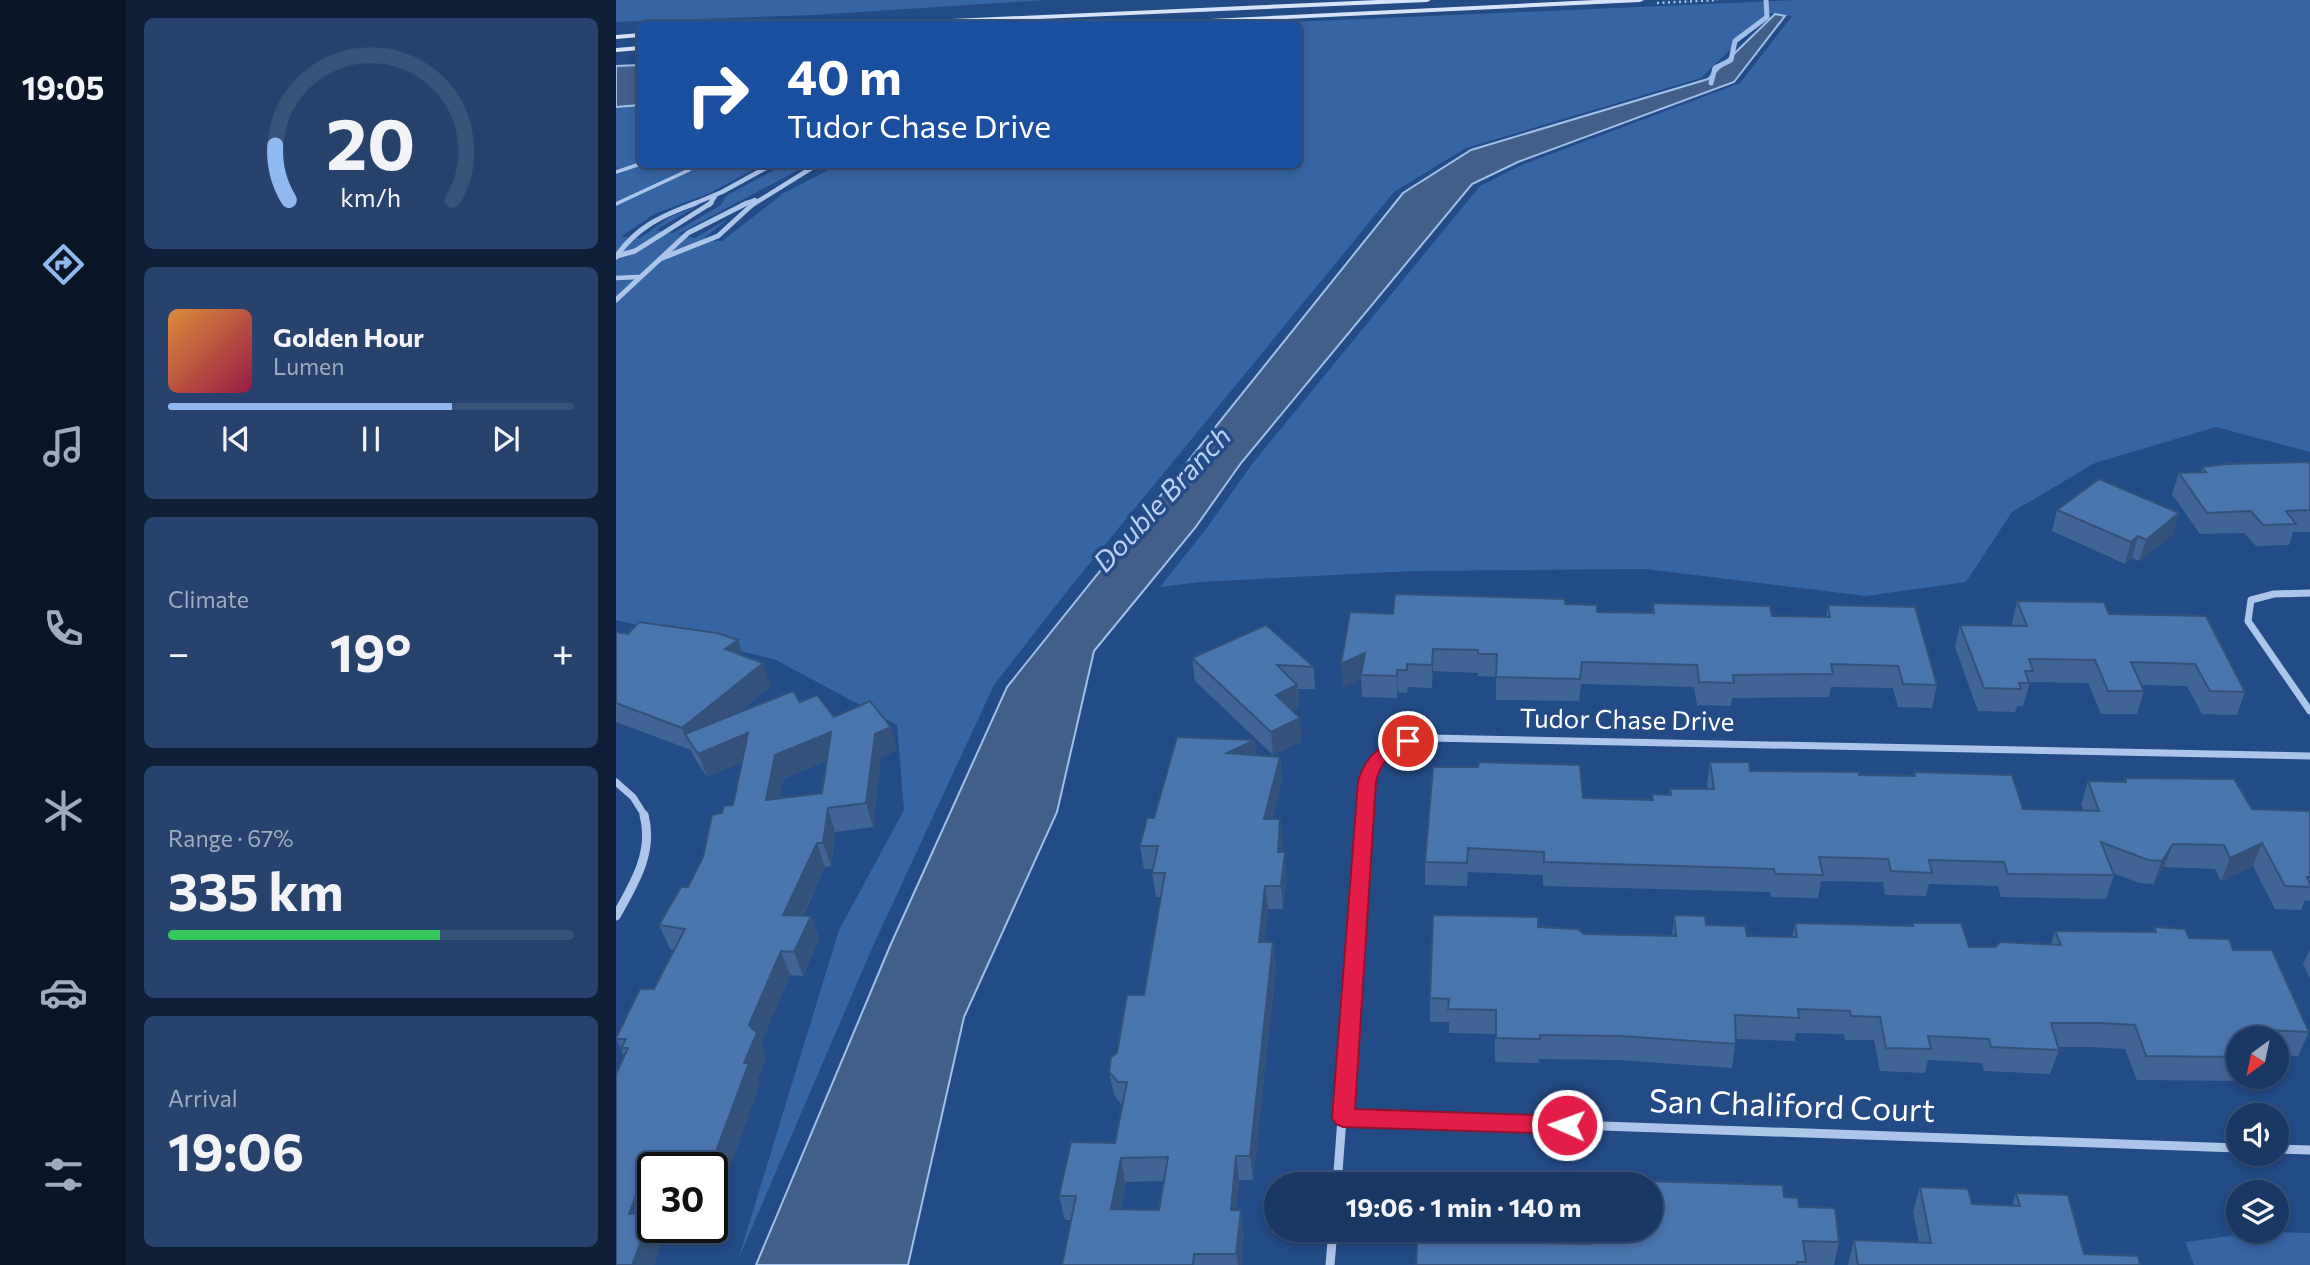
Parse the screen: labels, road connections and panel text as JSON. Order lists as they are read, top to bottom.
{
  "streets": {
    "street": ["Tudor Chase Drive", "San Chaliford Court"]
  },
  "crossings": [
    ["Tudor Chase Drive", "San Chaliford Court"]
  ],
  "water": ["Double Branch"],
  "north": "bottom left",
  "page": {
    "tabs": "19:05",
    "turn": ["40 m", "Tudor Chase Drive"],
    "song": ["Golden Hour", "Lumen"],
    "tile": [
      "Climate",
      ["Range · 67%", "335 km"],
      ["Arrival", "19:06"]
    ],
    "heat": ["−", "19°", "+"],
    "limit": "30",
    "trip": "19:06 · 1 min · 140 m",
    "gauge": ["20", "km/h"]
  }
}
